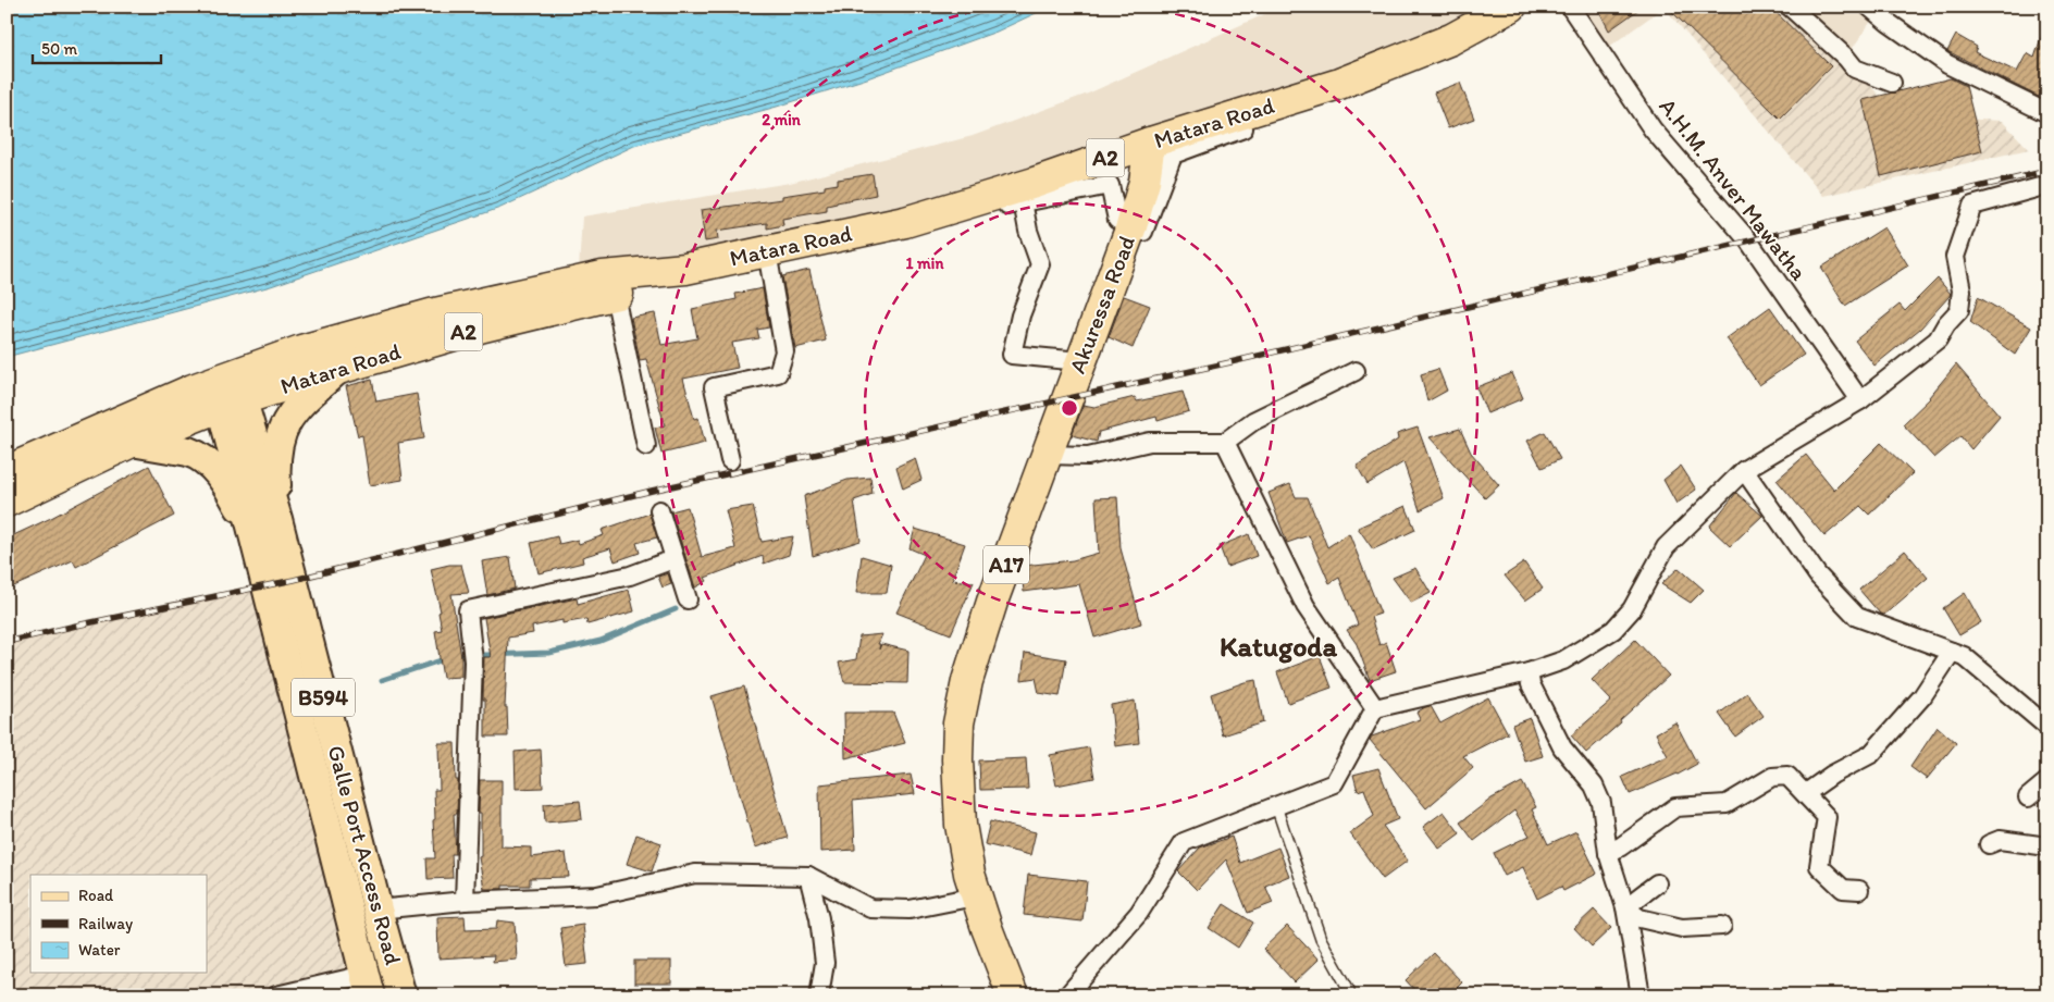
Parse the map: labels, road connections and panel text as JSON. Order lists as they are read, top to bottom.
{
  "streets": {
    "highway": [
      "Matara Road",
      "A2",
      "Akuressa Road",
      "A17"
    ],
    "main road": ["B594", "Galle Port Access Road"],
    "street": ["A.H.M. Anver Mawatha"]
  },
  "crossings": [
    ["Matara Road", "Akuressa Road"],
    ["Matara Road", "Galle Port Access Road"]
  ],
  "districts": ["Katugoda"],
  "legend": ["Road", "Railway", "Water"],
  "scale_bar": "50 m",
  "rings": ["2 min", "1 min"]
}
